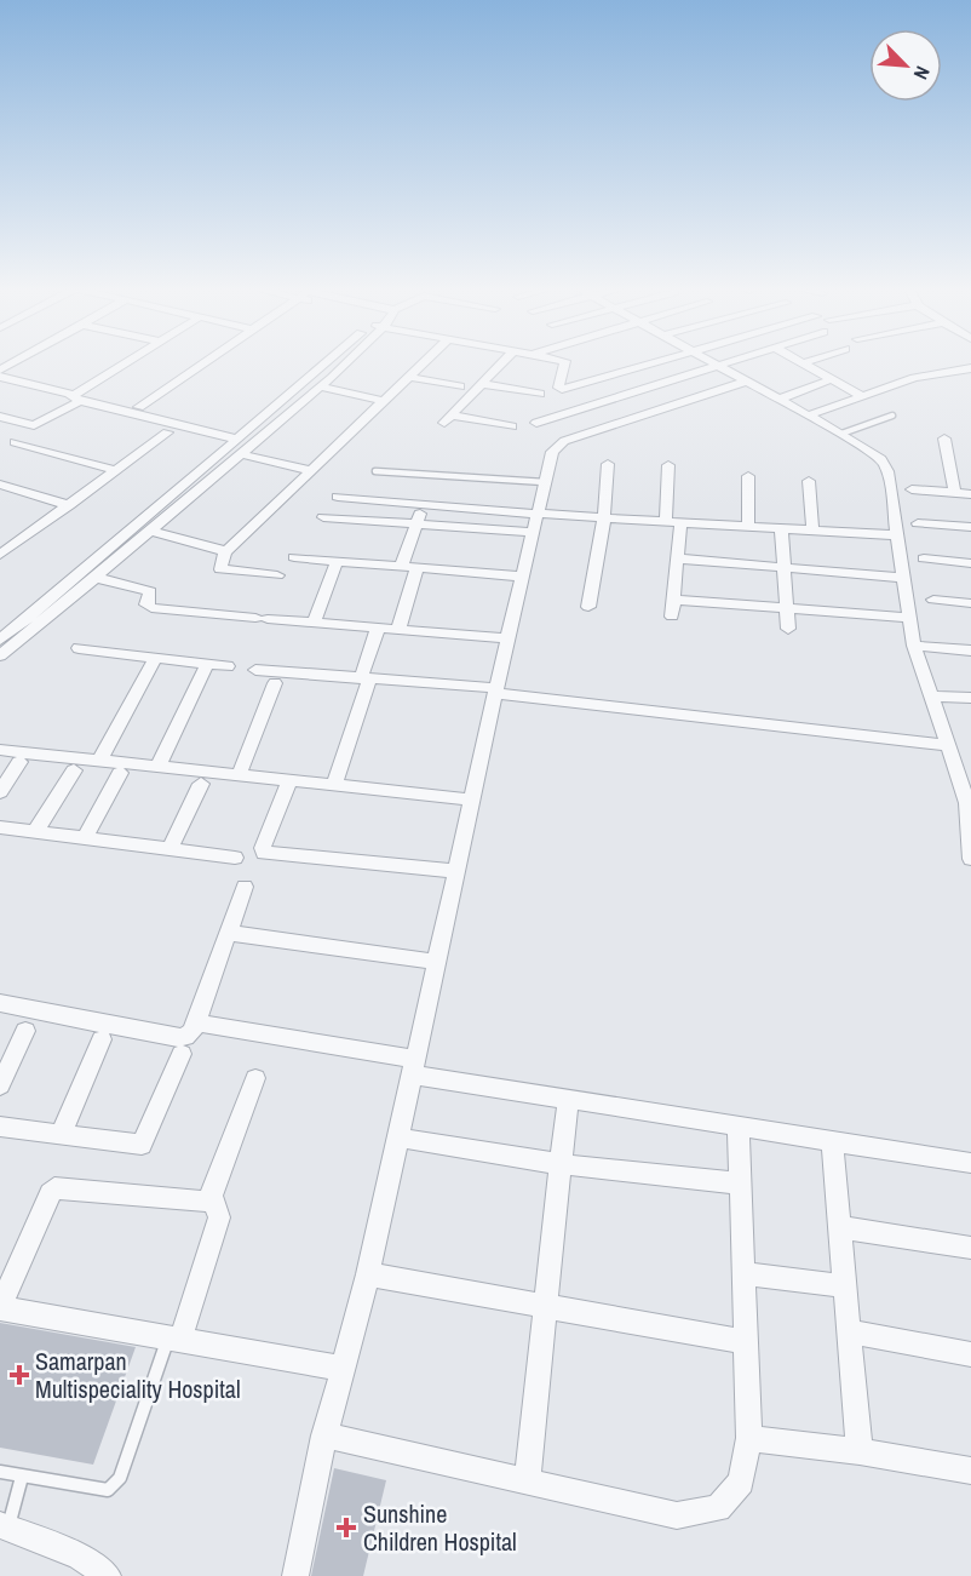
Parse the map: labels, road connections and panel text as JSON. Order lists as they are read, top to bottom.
{
  "places": {
    "health": ["Samarpan Multispeciality Hospital", "Sunshine Children Hospital"]
  },
  "north": "bottom right"
}
